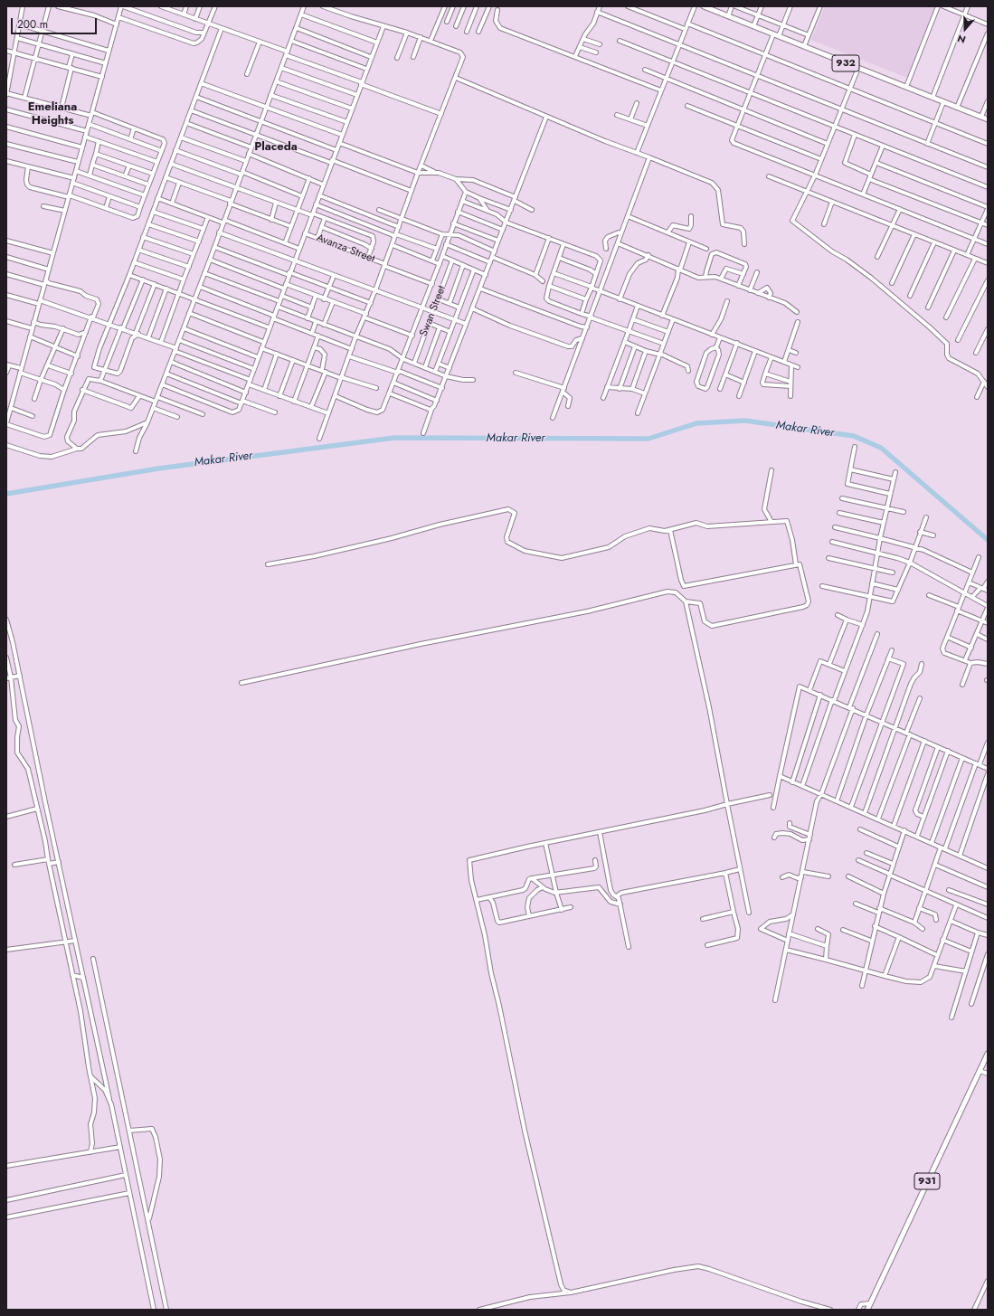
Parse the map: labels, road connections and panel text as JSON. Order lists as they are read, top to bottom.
{
  "streets": {
    "main road": ["932", "931"],
    "street": ["Avanza Street", "Swan Street"]
  },
  "districts": ["Emeliana Heights", "Placeda"],
  "water": ["Makar River"],
  "scale_bar": "200 m",
  "north": "bottom"
}
